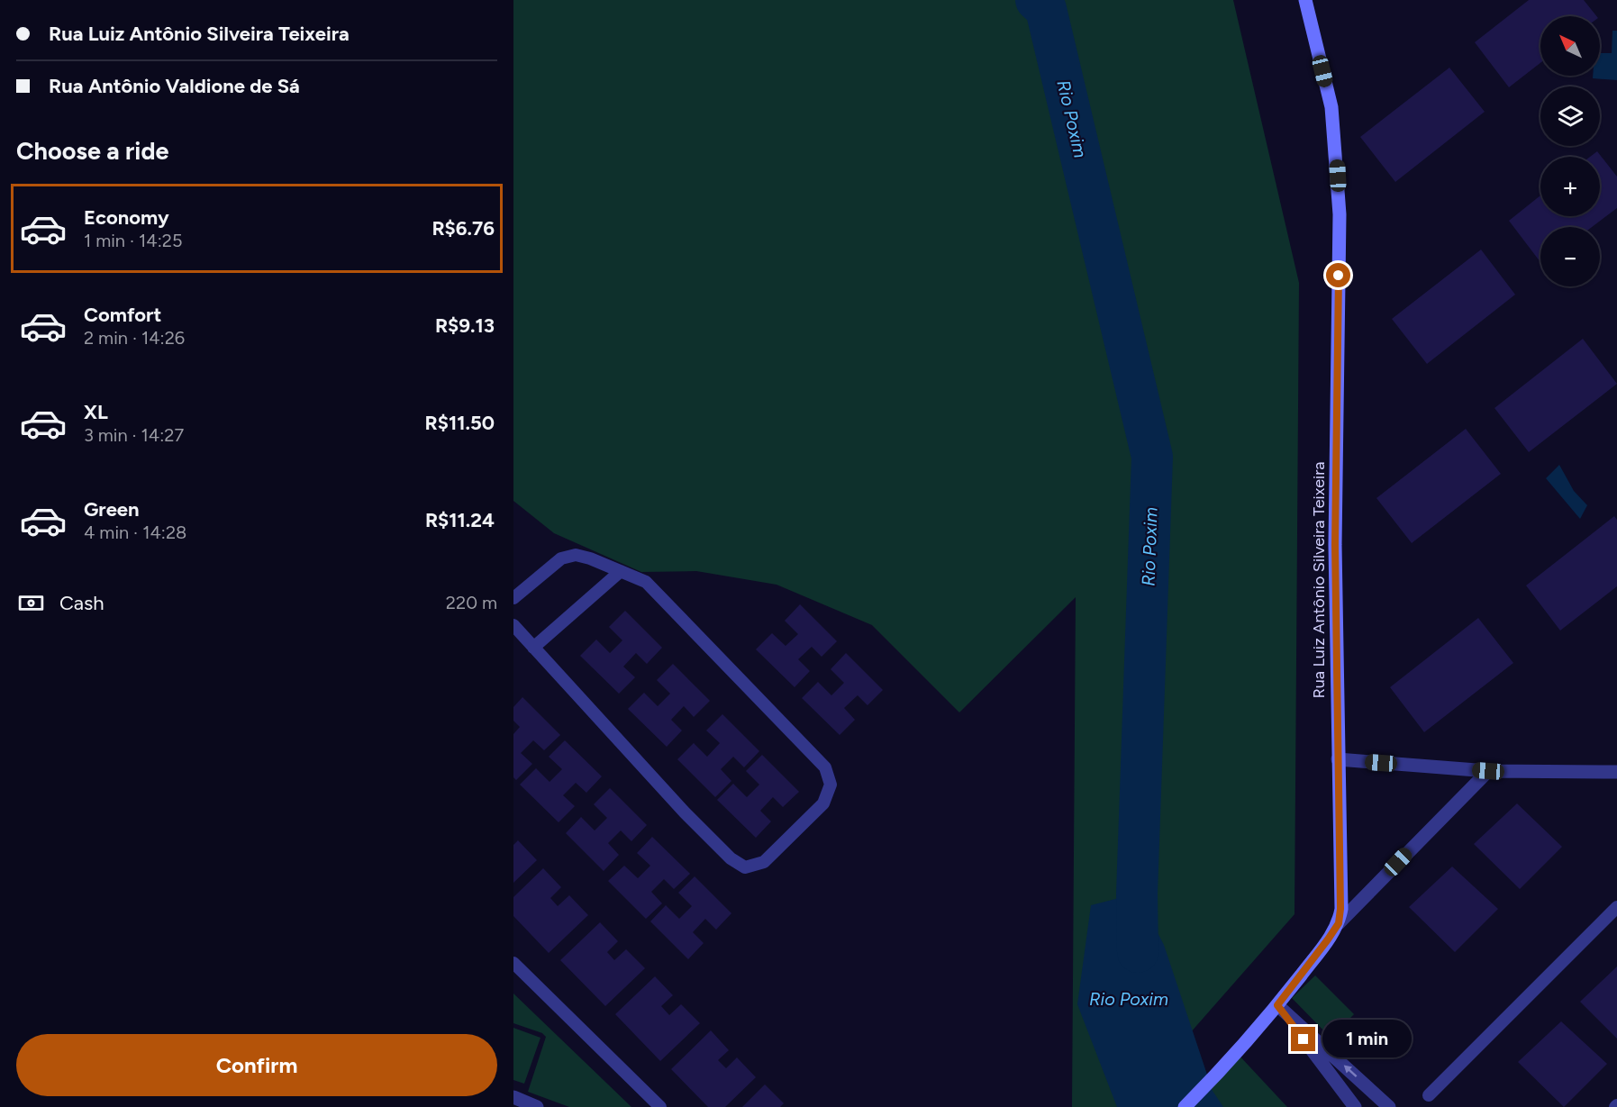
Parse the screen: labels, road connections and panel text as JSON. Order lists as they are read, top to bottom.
{
  "streets": {
    "street": ["Rua Luiz Antônio Silveira Teixeira"]
  },
  "water": ["Rio Poxim"],
  "north": "top left",
  "page": {
    "banner": ["Rua Luiz Antônio Silveira Teixeira", "Rua Antônio Valdione de Sá"],
    "map_buttons": ["+", "−"],
    "heading": "Choose a ride",
    "list": [
      {
        "name": "Economy",
        "note": "1 min · 14:25",
        "value": "R$6.76"
      },
      {
        "name": "Comfort",
        "note": "2 min · 14:26",
        "value": "R$9.13"
      },
      {
        "name": "XL",
        "note": "3 min · 14:27",
        "value": "R$11.50"
      },
      {
        "name": "Green",
        "note": "4 min · 14:28",
        "value": "R$11.24"
      }
    ],
    "pay": ["Cash", "220 m"],
    "bubble": "1 min",
    "buttons": "Confirm"
  }
}
